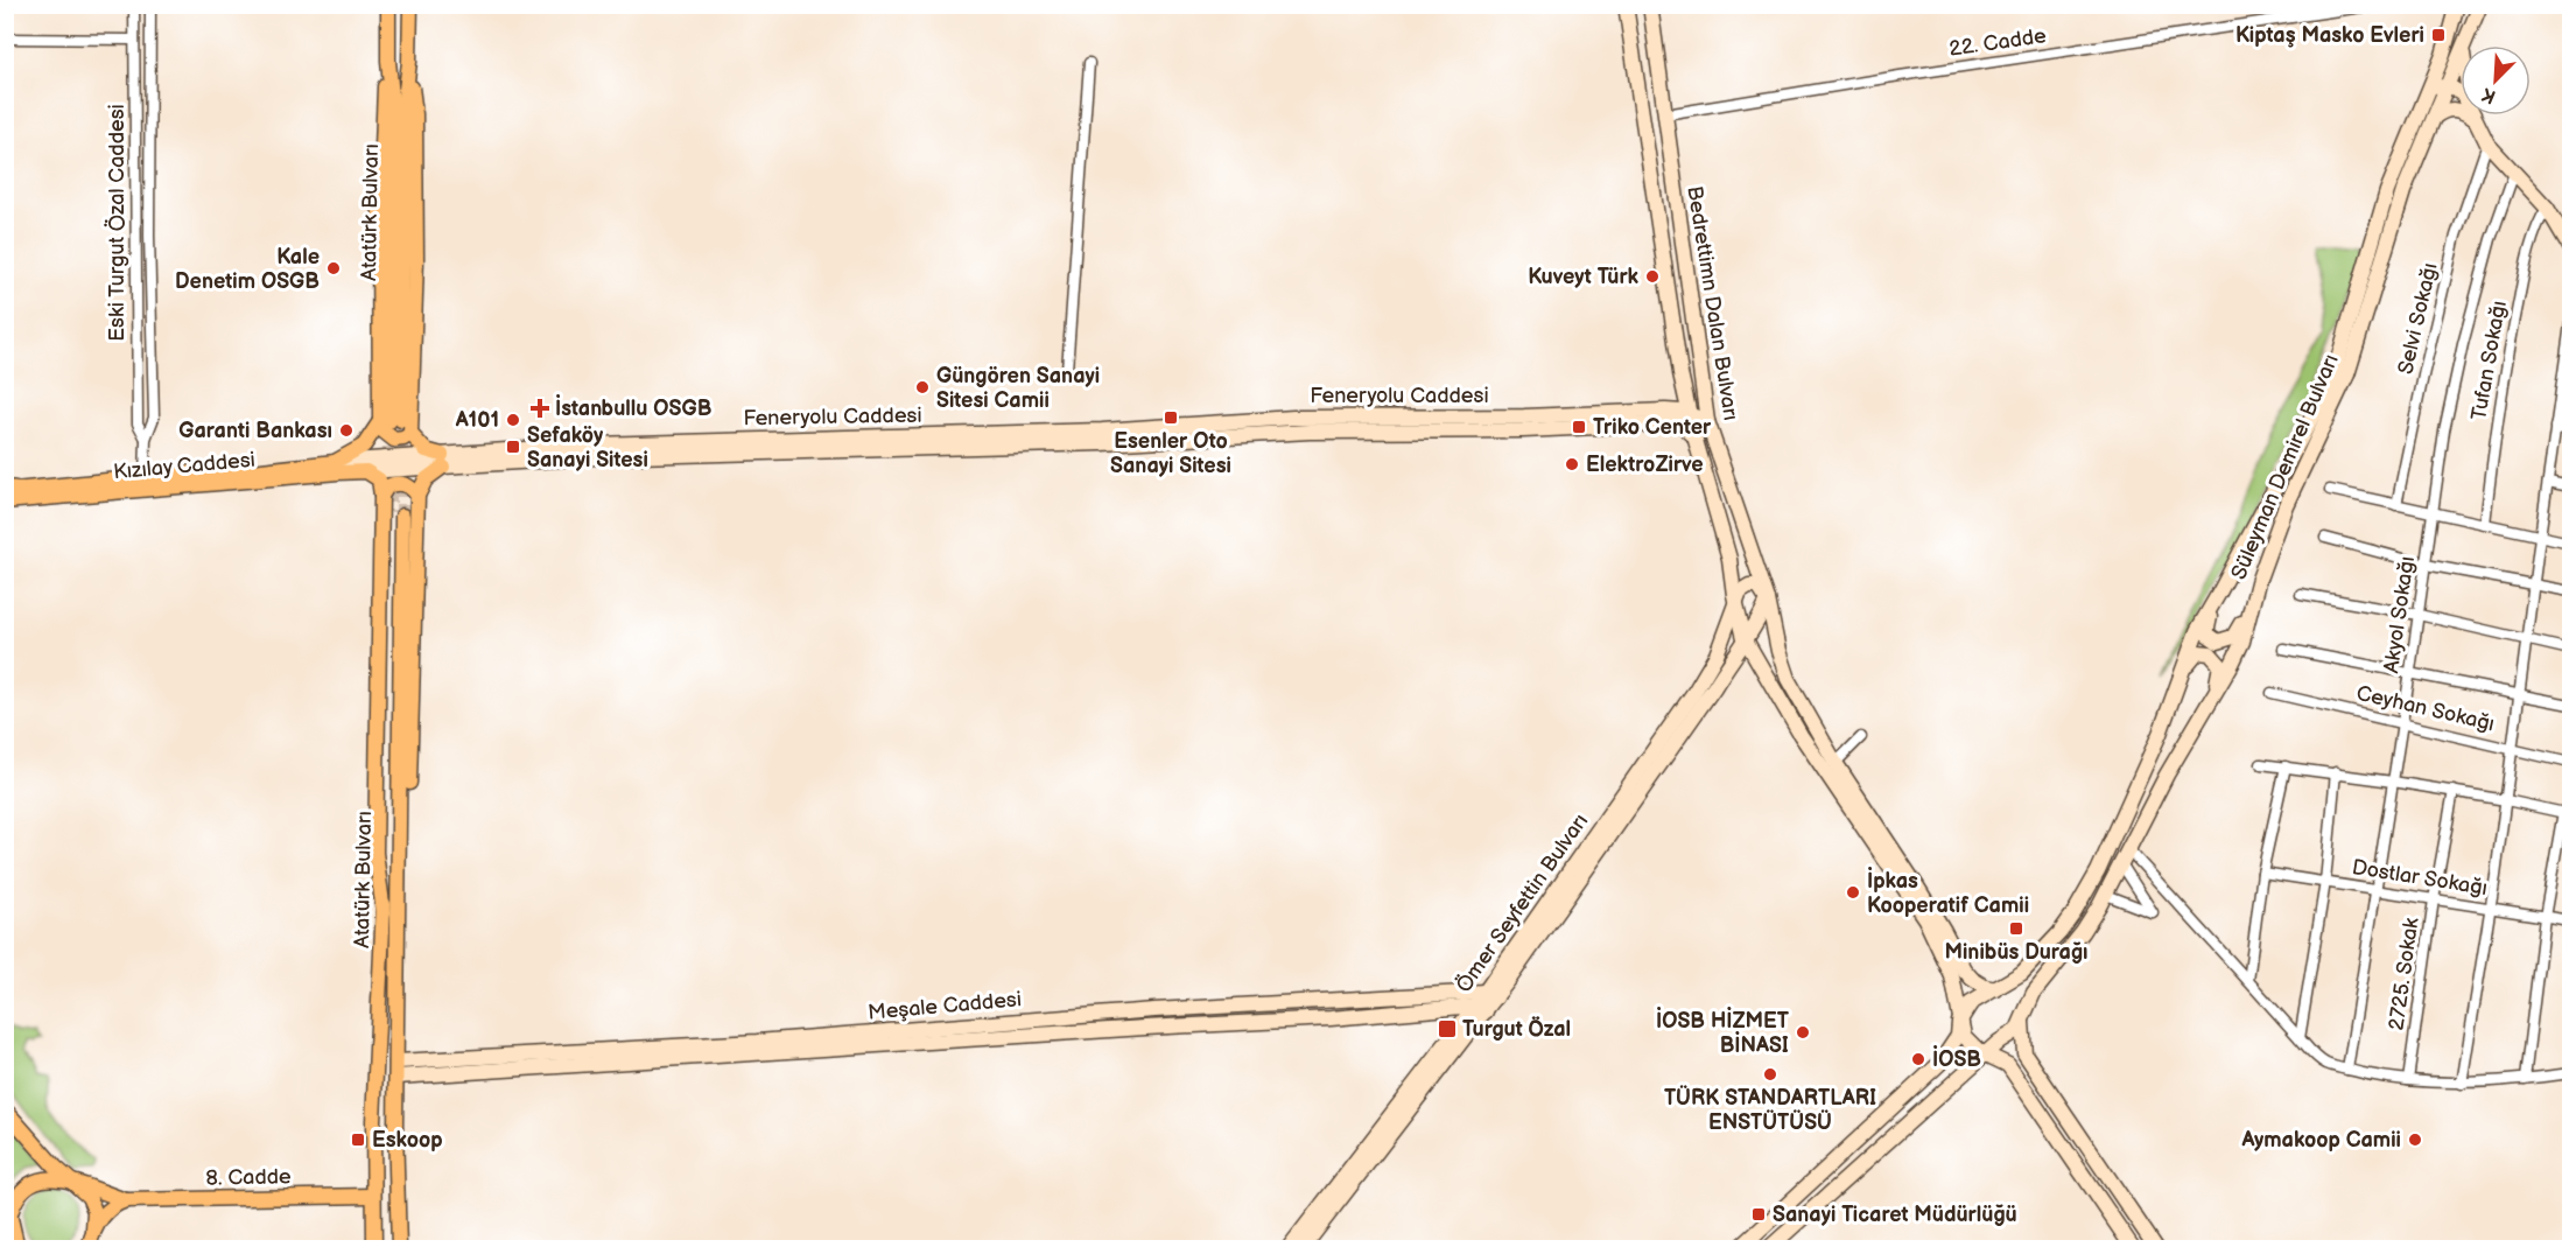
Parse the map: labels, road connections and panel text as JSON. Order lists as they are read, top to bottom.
{
  "streets": {
    "main road": [
      "Atatürk Bulvarı",
      "Bedrettimn Dalan Bulvarı",
      "Feneryolu Caddesi",
      "Kızılay Caddesi",
      "Süleyman Demirel Bulvarı",
      "Ömer Seyfettin Bulvarı",
      "Meşale Caddesi",
      "8. Cadde"
    ],
    "street": [
      "22. Cadde",
      "Eski Turgut Özal Caddesi",
      "Selvi Sokağı",
      "Tufan Sokağı",
      "Akyol Sokağı",
      "Ceyhan Sokağı",
      "Dostlar Sokağı",
      "2725. Sokak"
    ]
  },
  "crossings": [
    ["22. Cadde", "Bedrettimn Dalan Bulvarı"],
    ["Atatürk Bulvarı", "Meşale Caddesi"],
    ["Atatürk Bulvarı", "8. Cadde"],
    ["Eski Turgut Özal Caddesi", "Kızılay Caddesi"],
    ["Bedrettimn Dalan Bulvarı", "Feneryolu Caddesi"],
    ["Bedrettimn Dalan Bulvarı", "Süleyman Demirel Bulvarı"],
    ["Bedrettimn Dalan Bulvarı", "Ömer Seyfettin Bulvarı"],
    ["Feneryolu Caddesi", "Kızılay Caddesi"],
    ["Akyol Sokağı", "Ceyhan Sokağı"],
    ["Akyol Sokağı", "Dostlar Sokağı"],
    ["Dostlar Sokağı", "2725. Sokak"],
    ["Ömer Seyfettin Bulvarı", "Meşale Caddesi"]
  ],
  "places": {
    "transit": [
      "Kiptaş Masko Evleri",
      "Esenler Oto Sanayi Sitesi",
      "Triko Center",
      "Sefaköy Sanayi Sitesi",
      "Minibüs Durağı",
      "Turgut Özal",
      "Eskoop",
      "Sanayi Ticaret Müdürlüğü"
    ],
    "other": [
      "Kale Denetim OSGB",
      "Kuveyt Türk",
      "Güngören Sanayi Sitesi Camii",
      "A101",
      "Garanti Bankası",
      "ElektroZirve",
      "İpkas Kooperatif Camii",
      "İOSB HİZMET BİNASI",
      "İOSB",
      "TÜRK STANDARTLARI ENSTÜTÜSÜ",
      "Aymakoop Camii"
    ],
    "health": ["İstanbullu OSGB"]
  },
  "north": "bottom left"
}
